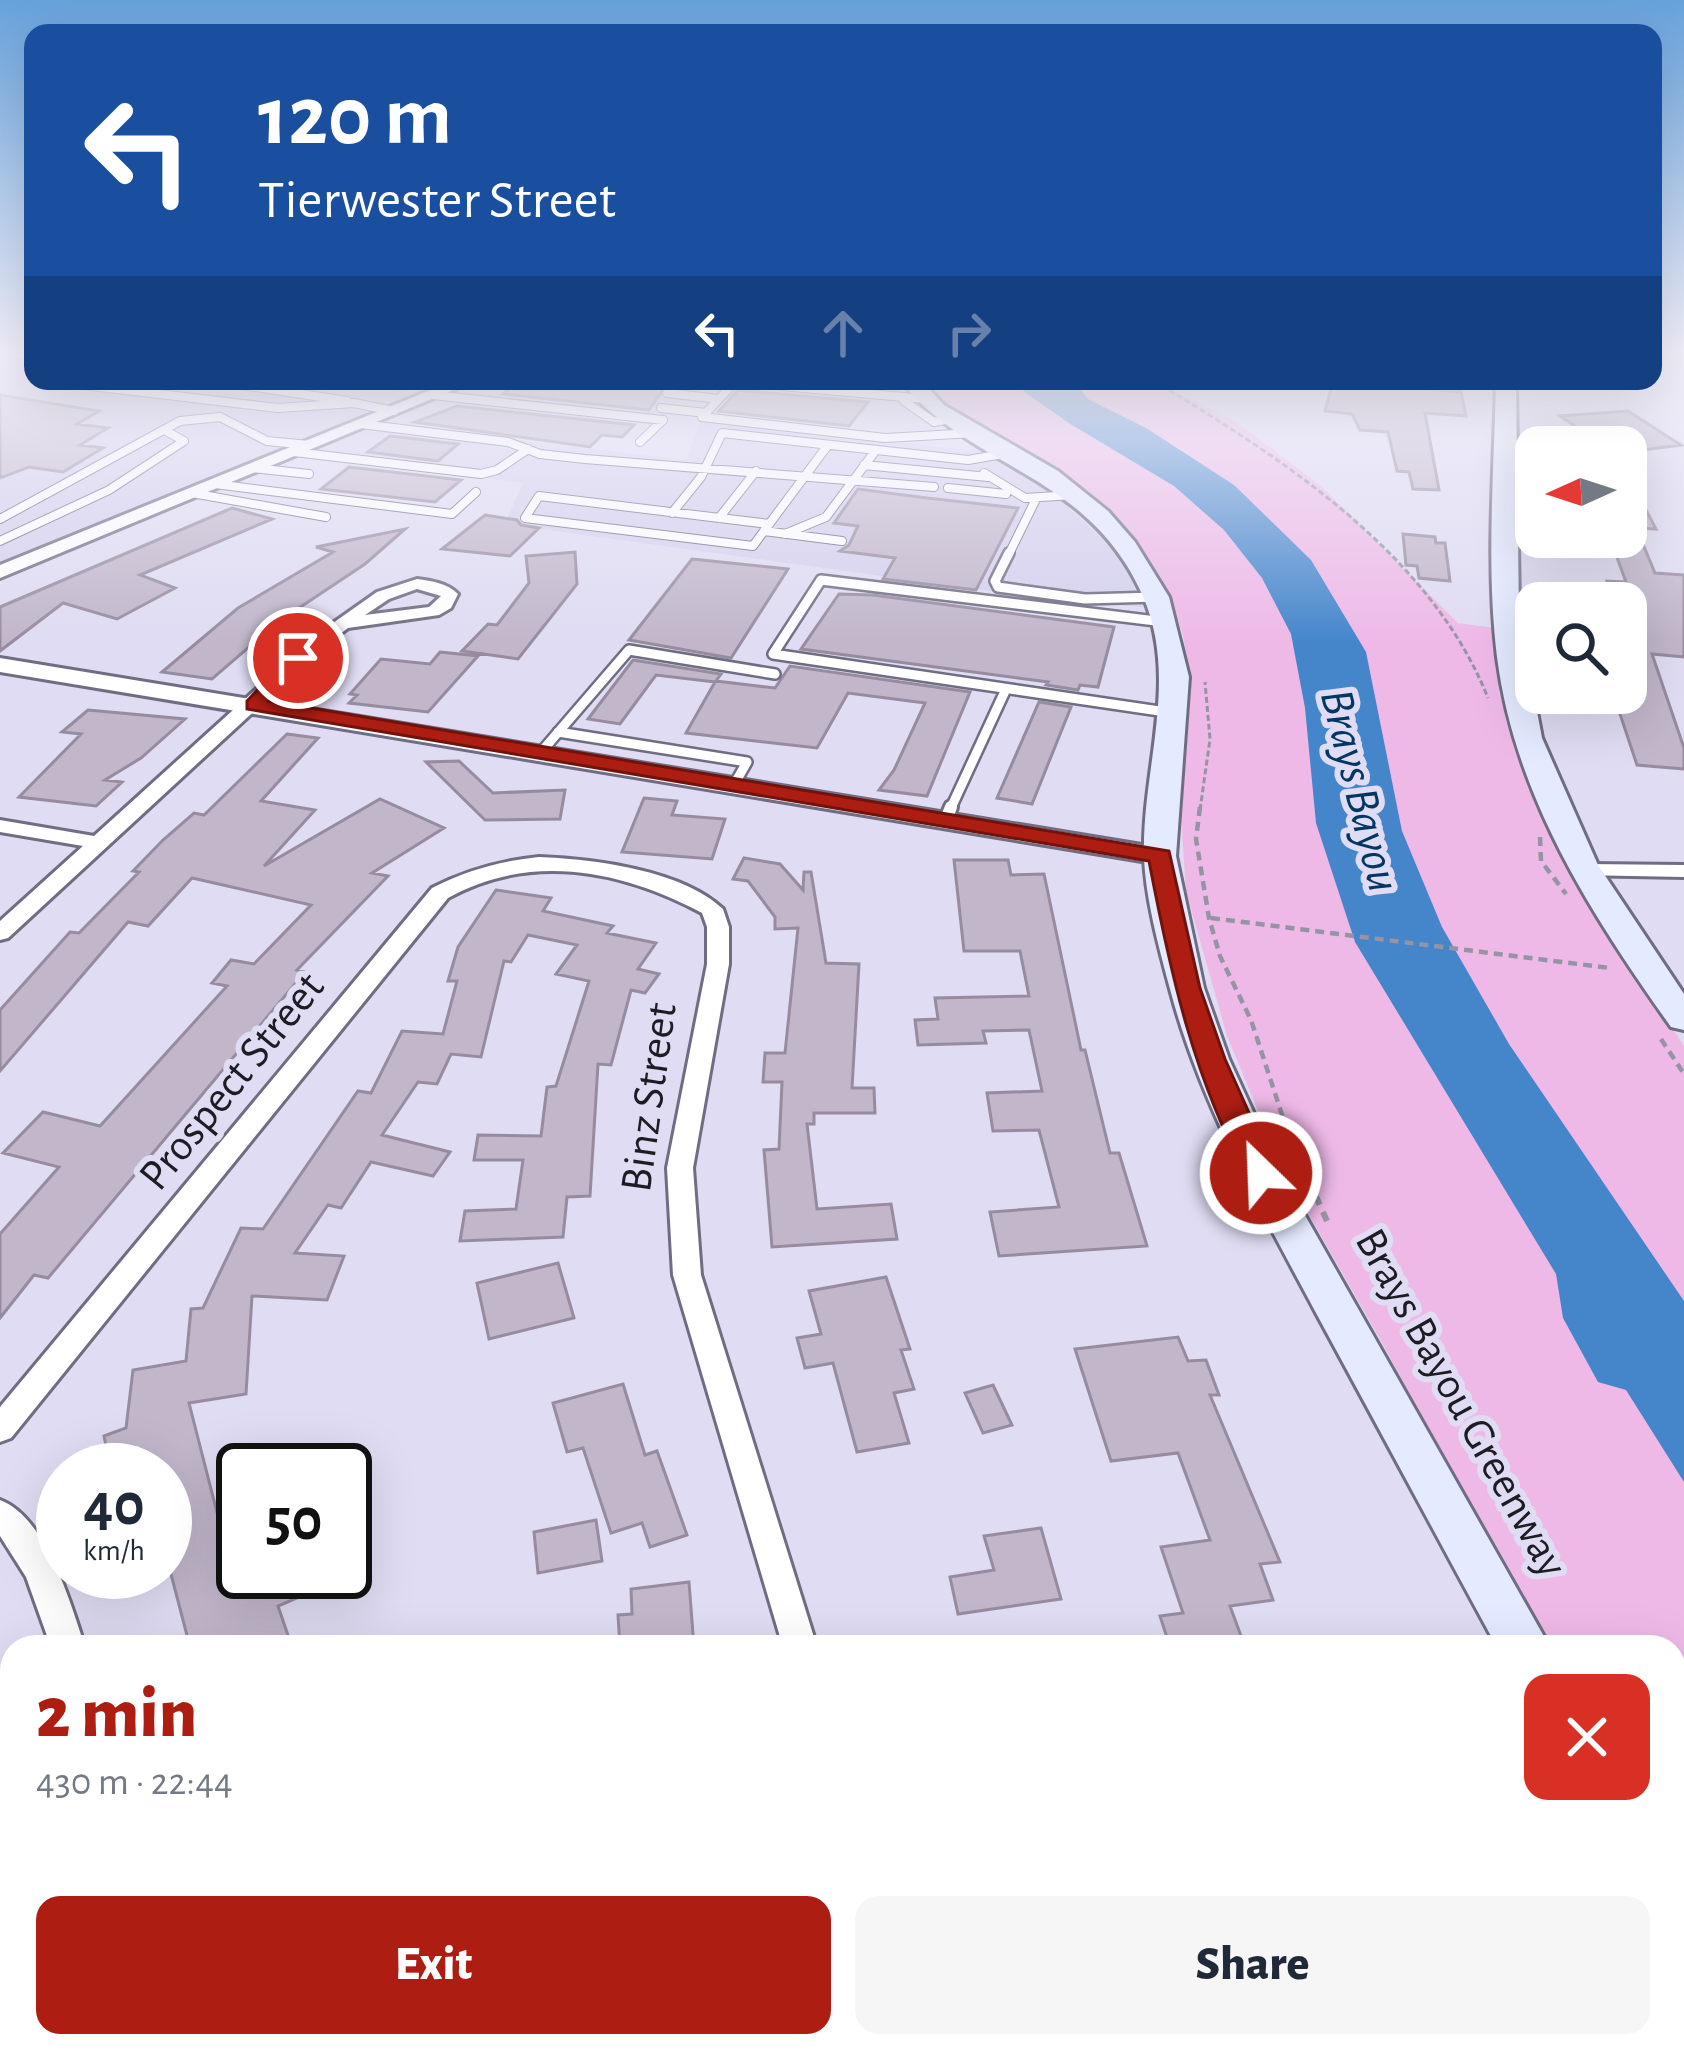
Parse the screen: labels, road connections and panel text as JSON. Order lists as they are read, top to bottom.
{
  "streets": {
    "street": ["Prospect Street", "Binz Street"],
    "path": ["Brays Bayou Greenway"]
  },
  "crossings": [
    ["Prospect Street", "Binz Street"]
  ],
  "water": ["Brays Bayou"],
  "north": "left",
  "page": {
    "turn": ["120 m", "Tierwester Street"],
    "speed": "40 km/h",
    "limit": "50",
    "heading": ["2 min", "430 m · 22:44"],
    "buttons": ["Exit", "Share"]
  }
}
